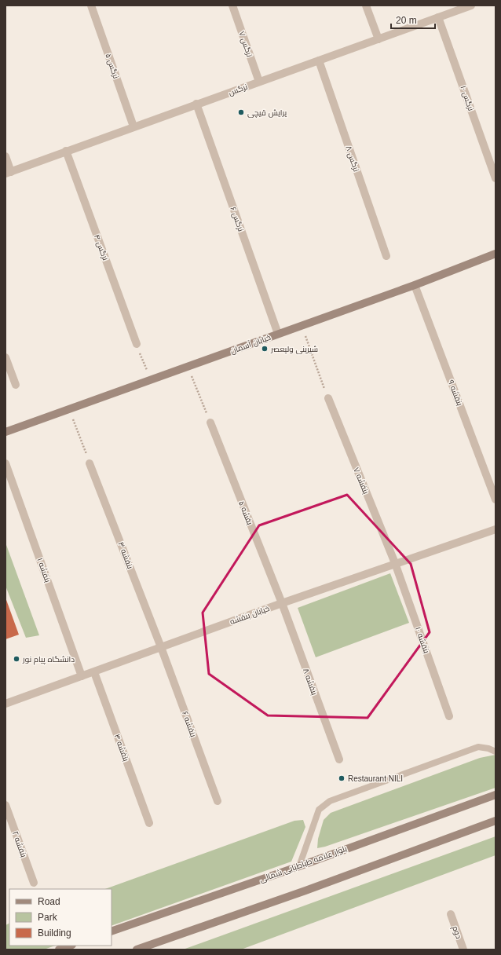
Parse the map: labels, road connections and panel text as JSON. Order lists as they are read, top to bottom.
{
  "streets": {
    "main road": ["خیابان آسمان", "بلوار علامه طباطبایی شمالی"],
    "street": [
      "نرگس ۷",
      "نرگس ۵",
      "نرگس",
      "نرگس ۱۰",
      "نرگس ۸",
      "نرگس ۶",
      "نرگس ۴",
      "بنفشه ۹",
      "بنفشه ۷",
      "بفشه ۵",
      "بنفشه ۳",
      "بنفشه ۱",
      "خیابان بنفشه",
      "بنفشه ۱۰",
      "بنفشه ۸",
      "بنفشه ۶",
      "بنفشه ۴",
      "بنفشه ۲",
      "دوم"
    ]
  },
  "crossings": [
    ["نرگس ۷", "نرگس"],
    ["نرگس ۵", "نرگس"],
    ["نرگس", "نرگس ۱۰"],
    ["نرگس", "نرگس ۸"],
    ["نرگس", "نرگس ۶"],
    ["نرگس", "نرگس ۴"],
    ["نرگس ۶", "خیابان آسمان"],
    ["خیابان آسمان", "بنفشه ۹"],
    ["بنفشه ۷", "خیابان بنفشه"],
    ["بنفشه ۷", "بنفشه ۱۰"],
    ["بفشه ۵", "خیابان بنفشه"],
    ["بفشه ۵", "بنفشه ۸"],
    ["بنفشه ۳", "خیابان بنفشه"],
    ["بنفشه ۳", "بنفشه ۶"],
    ["بنفشه ۱", "خیابان بنفشه"],
    ["خیابان بنفشه", "بنفشه ۱۰"],
    ["خیابان بنفشه", "بنفشه ۸"],
    ["خیابان بنفشه", "بنفشه ۶"],
    ["خیابان بنفشه", "بنفشه ۴"]
  ],
  "places": [
    "یرایش قیچی",
    "شیرینی ولیعصر",
    "دانشگاه پیام نور",
    "Restaurant NILI"
  ],
  "legend": ["Road", "Park", "Building"],
  "scale_bar": "20 m"
}
